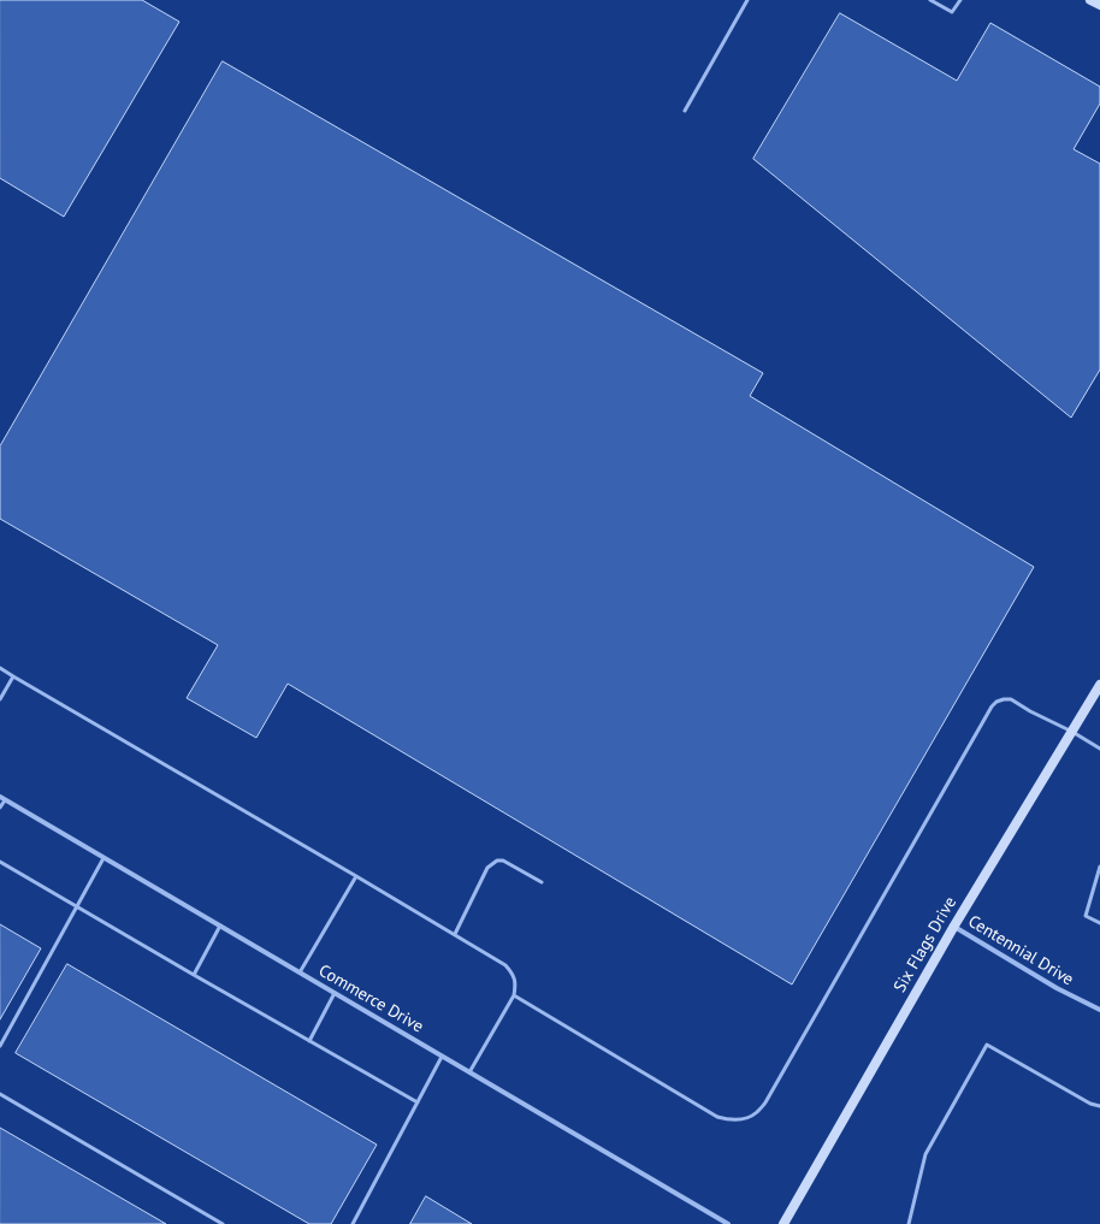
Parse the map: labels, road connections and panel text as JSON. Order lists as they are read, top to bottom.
{
  "streets": {
    "street": ["Six Flags Drive", "Centennial Drive", "Commerce Drive"]
  },
  "crossings": [
    ["Six Flags Drive", "Centennial Drive"]
  ]
}
